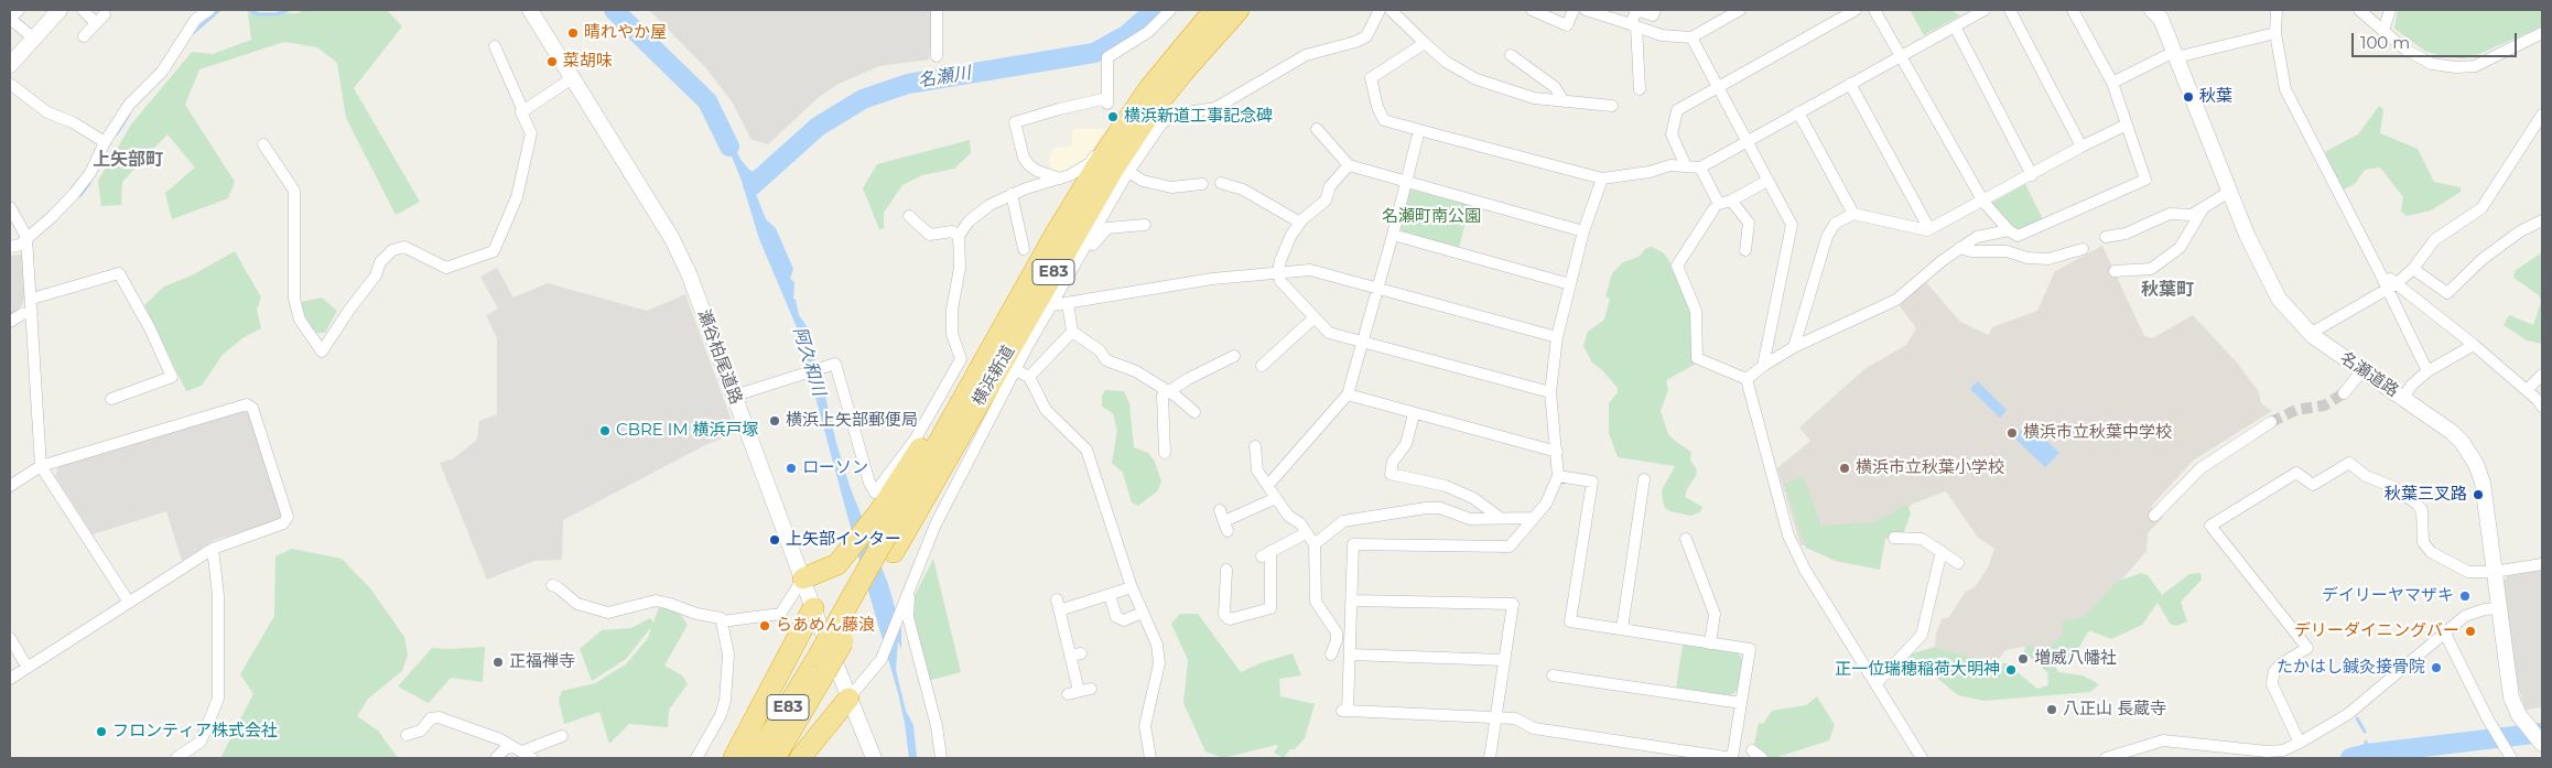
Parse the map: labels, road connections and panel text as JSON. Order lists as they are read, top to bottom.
{
  "streets": {
    "highway": ["E83", "横浜新道"],
    "street": ["瀬谷柏尾道路", "名瀬道路"]
  },
  "districts": ["上矢部町", "秋葉町"],
  "water": ["名瀬川", "阿久和川"],
  "parks": ["名瀬町南公園"],
  "places": [
    "晴れやか屋",
    "菜胡味",
    "秋葉",
    "横浜新道工事記念碑",
    "横浜上矢部郵便局",
    "CBRE IM 横浜戸塚",
    "横浜市立秋葉中学校",
    "ローソン",
    "横浜市立秋葉小学校",
    "秋葉三叉路",
    "上矢部インター",
    "デイリーヤマザキ",
    "らあめん藤浪",
    "デリーダイニングバー",
    "増威八幡社",
    "正福禅寺",
    "たかはし鍼灸接骨院",
    "正一位瑞穂稲荷大明神",
    "八正山 長蔵寺",
    "フロンティア株式会社"
  ],
  "scale_bar": "100 m"
}
